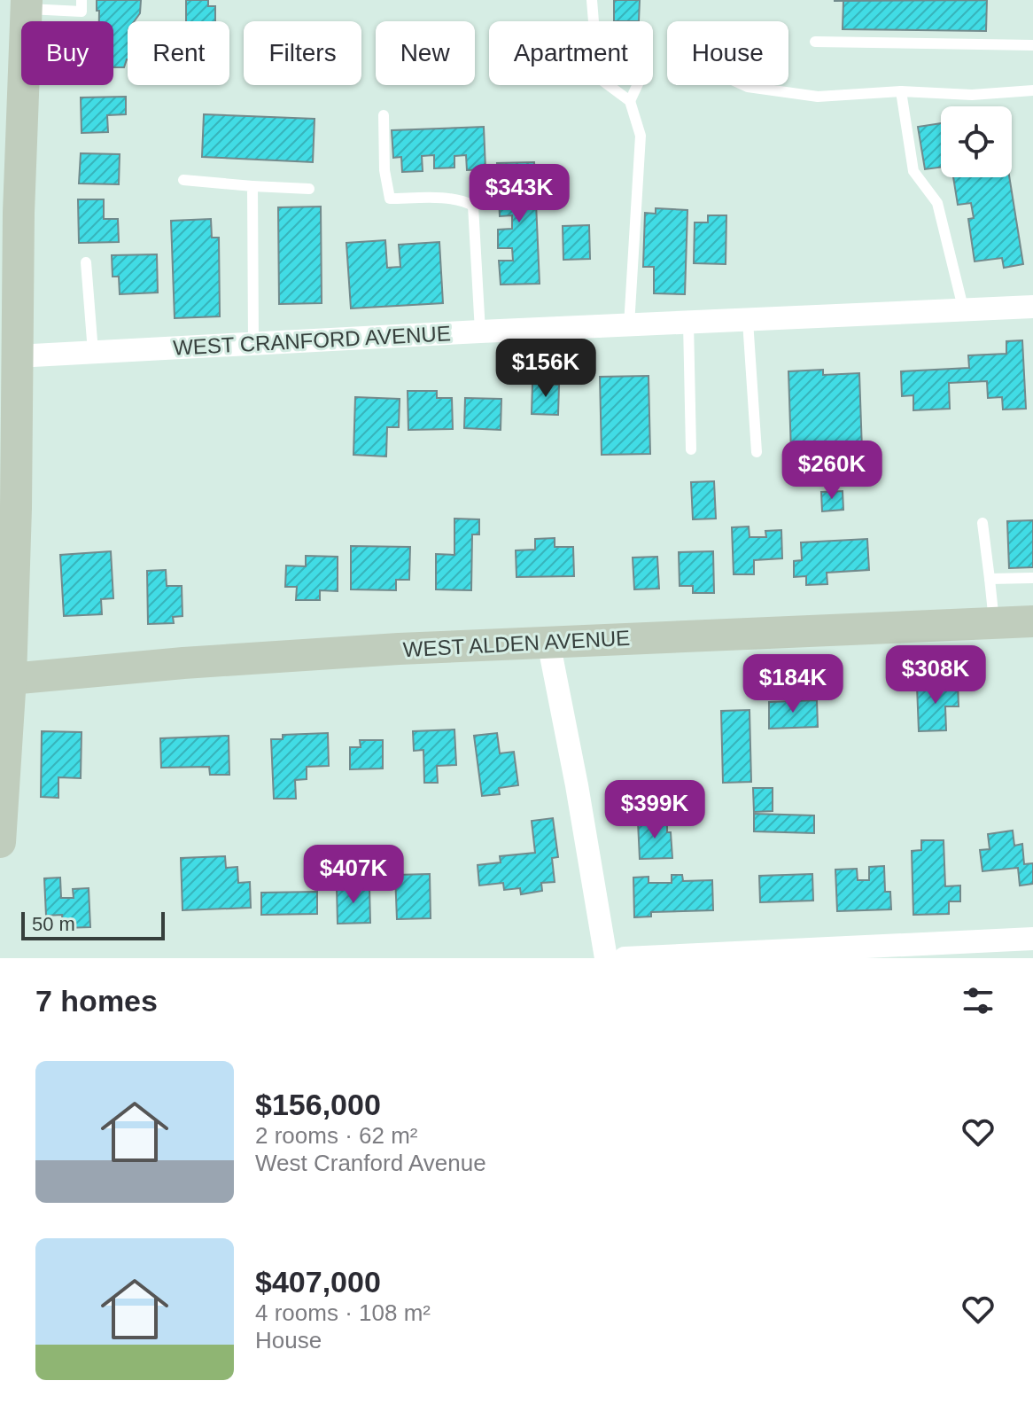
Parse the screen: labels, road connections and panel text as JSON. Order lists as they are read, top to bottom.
{
  "streets": {
    "street": ["WEST CRANFORD AVENUE", "WEST ALDEN AVENUE"]
  },
  "scale_bar": "50 m",
  "page": {
    "chip": [
      "Buy",
      "Rent",
      "Filters",
      "New",
      "Apartment",
      "House"
    ],
    "price": [
      "$343K",
      "$156K",
      "$260K",
      "$308K",
      "$184K",
      "$399K",
      "$407K"
    ],
    "scale": "50 m",
    "heading": "7 homes",
    "list": [
      {
        "name": "$156,000",
        "note": "2 rooms · 62 m² · West Cranford Avenue"
      },
      {
        "name": "$407,000",
        "note": "4 rooms · 108 m² · House"
      }
    ]
  }
}
